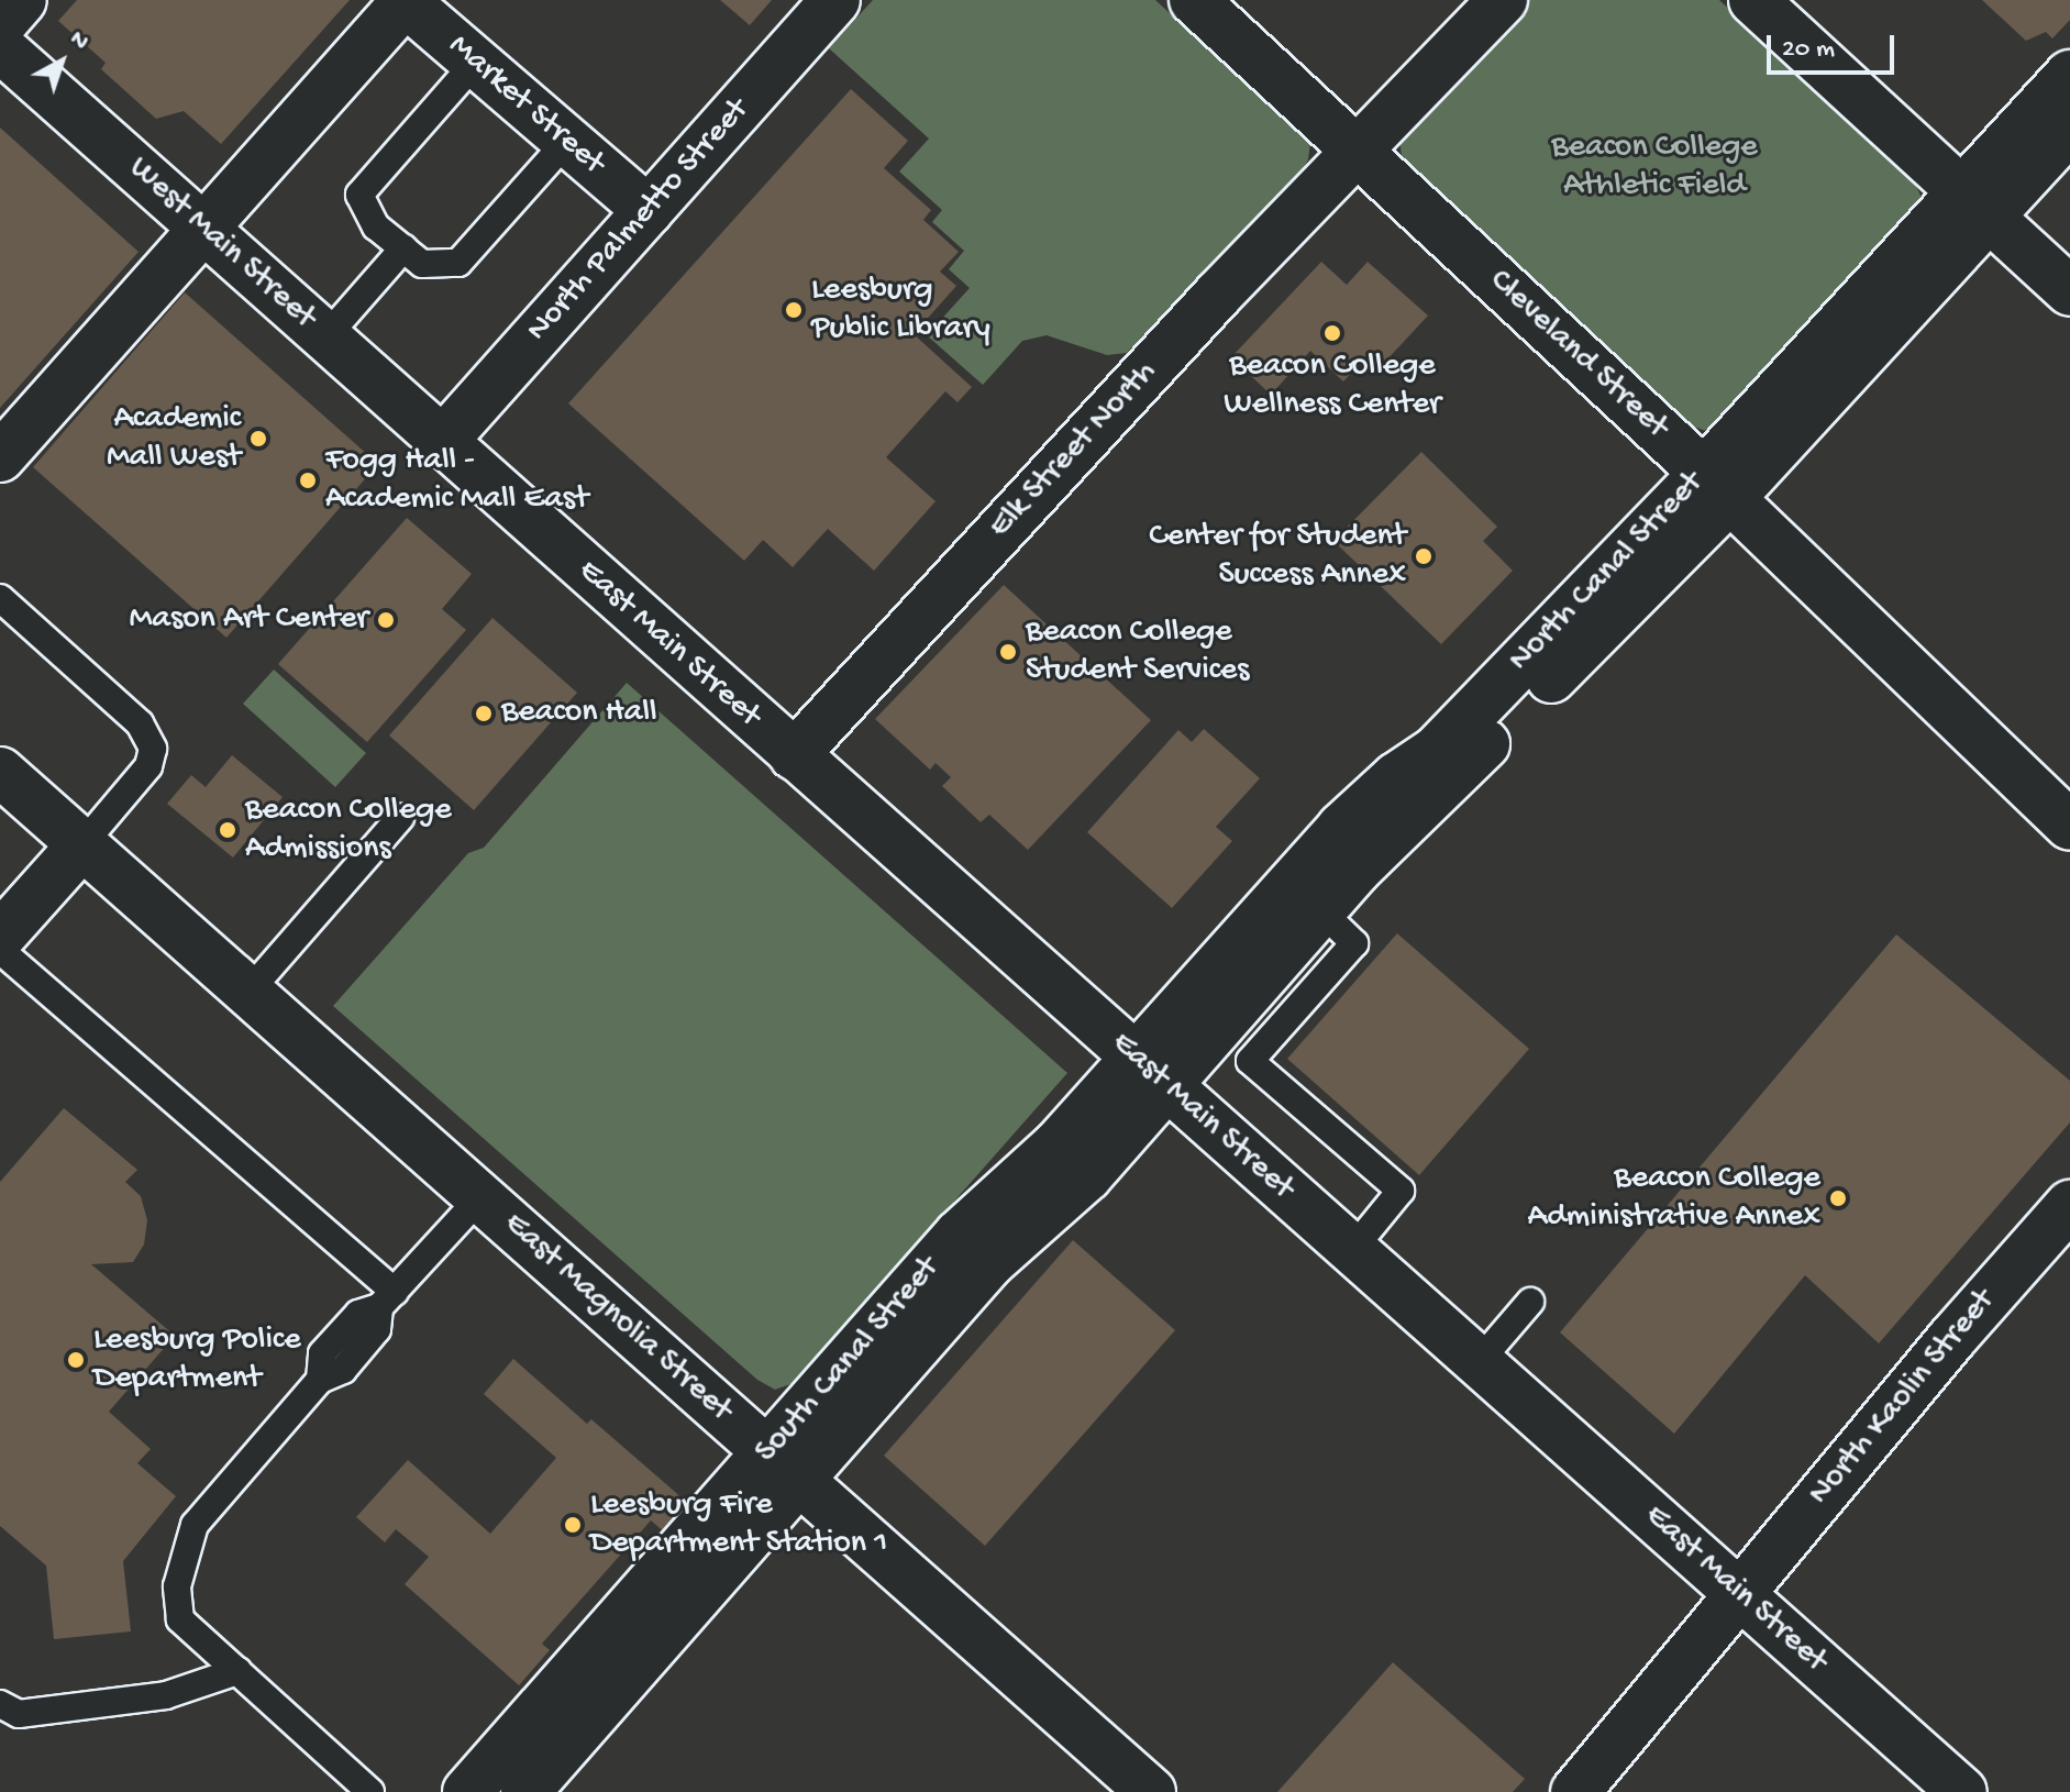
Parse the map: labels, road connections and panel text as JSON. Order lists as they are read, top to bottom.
{
  "streets": {
    "street": [
      "Market Street",
      "North Palmetto Street",
      "West Main Street",
      "Cleveland Street",
      "Elk Street North",
      "North Canal Street",
      "East Main Street",
      "East Magnolia Street",
      "South Canal Street",
      "North Kaolin Street"
    ]
  },
  "crossings": [
    ["Market Street", "North Palmetto Street"],
    ["North Palmetto Street", "West Main Street"],
    ["North Palmetto Street", "East Main Street"],
    ["West Main Street", "East Main Street"],
    ["Cleveland Street", "Elk Street North"],
    ["Cleveland Street", "North Canal Street"],
    ["Elk Street North", "East Main Street"],
    ["North Canal Street", "East Main Street"],
    ["North Canal Street", "East Magnolia Street"],
    ["North Canal Street", "South Canal Street"],
    ["East Main Street", "North Kaolin Street"],
    ["East Magnolia Street", "South Canal Street"]
  ],
  "parks": ["Beacon College Athletic Field"],
  "places": [
    "Leesburg Public Library",
    "Beacon College Wellness Center",
    "Academic Mall West",
    "Fogg Hall - Academic Mall East",
    "Center for Student Success Annex",
    "Mason Art Center",
    "Beacon College Student Services",
    "Beacon Hall",
    "Beacon College Admissions",
    "Beacon College Administrative Annex",
    "Leesburg Police Department",
    "Leesburg Fire Department Station 1"
  ],
  "scale_bar": "20 m",
  "north": "top right"
}
